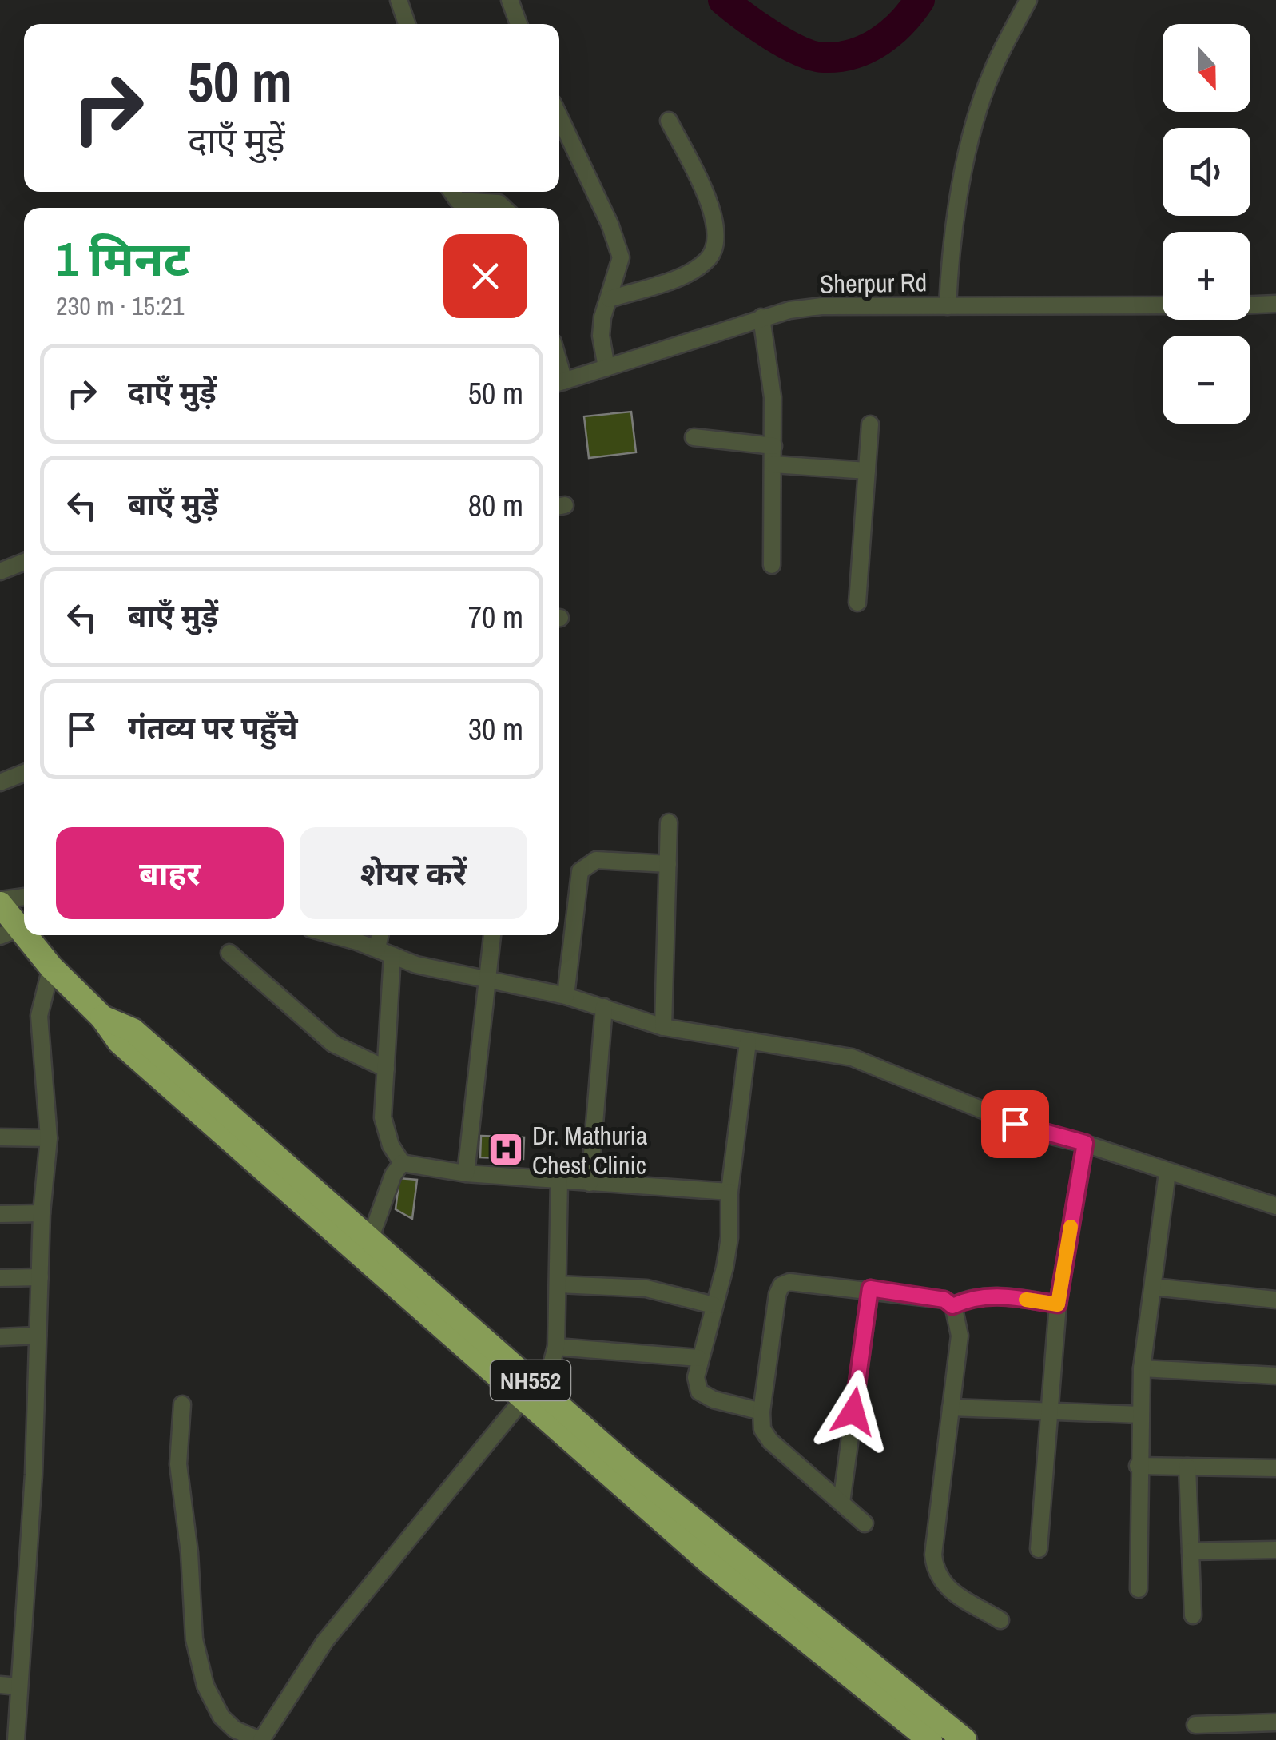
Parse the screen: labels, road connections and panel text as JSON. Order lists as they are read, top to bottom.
{
  "streets": {
    "highway": ["NH552"],
    "street": ["Sherpur Rd"]
  },
  "places": {
    "hospital": ["Dr. Mathuria Chest Clinic"]
  },
  "north": "bottom",
  "page": {
    "map_buttons": ["+", "−"],
    "turn": ["50 m", "दाएँ मुड़ें"],
    "heading": ["1 मिनट", "230 m · 15:21"],
    "list": [
      {
        "name": "दाएँ मुड़ें",
        "value": "50 m"
      },
      {
        "name": "बाएँ मुड़ें",
        "value": "80 m"
      },
      {
        "name": "बाएँ मुड़ें",
        "value": "70 m"
      },
      {
        "name": "गंतव्य पर पहुँचे",
        "value": "30 m"
      }
    ],
    "buttons": ["बाहर", "शेयर करें"]
  }
}
